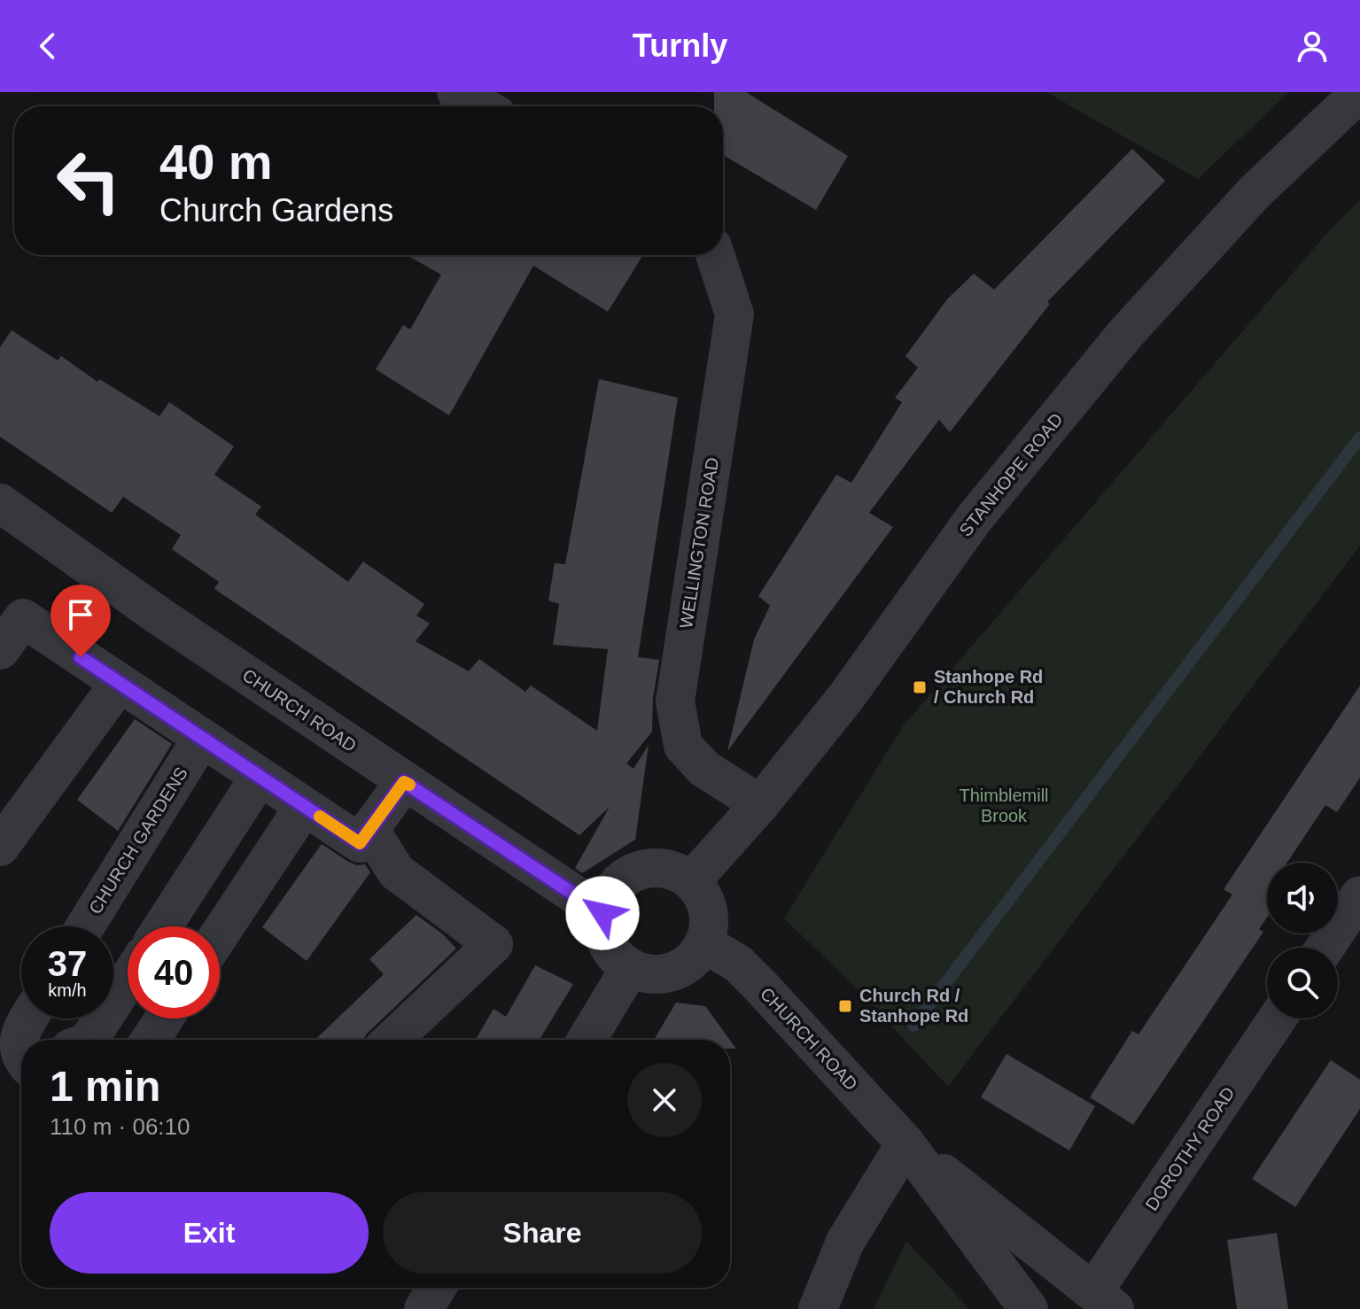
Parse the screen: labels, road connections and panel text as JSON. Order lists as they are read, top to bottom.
{
  "streets": {
    "street": [
      "STANHOPE ROAD",
      "WELLINGTON ROAD",
      "CHURCH ROAD",
      "CHURCH GARDENS",
      "DOROTHY ROAD"
    ]
  },
  "crossings": [
    ["STANHOPE ROAD", "WELLINGTON ROAD"],
    ["STANHOPE ROAD", "CHURCH ROAD"],
    ["CHURCH ROAD", "DOROTHY ROAD"]
  ],
  "parks": ["Thimblemill Brook"],
  "places": {
    "transit": ["Stanhope Rd / Church Rd", "Church Rd / Stanhope Rd"]
  },
  "page": {
    "header": "Turnly",
    "turn": ["40 m", "Church Gardens"],
    "speed": "37 km/h",
    "limit": "40",
    "heading": ["1 min", "110 m · 06:10"],
    "buttons": ["Exit", "Share"]
  }
}
